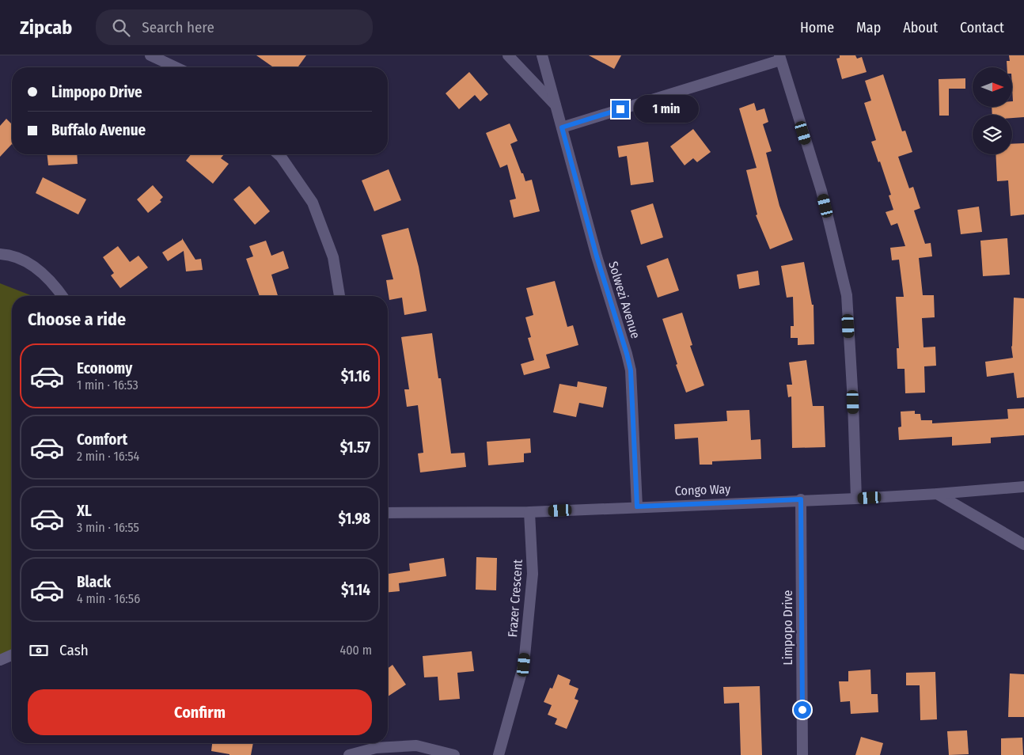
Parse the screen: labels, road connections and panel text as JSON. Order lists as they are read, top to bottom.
{
  "streets": {
    "street": [
      "Solwezi Avenue",
      "Congo Way",
      "Frazer Crescent",
      "Limpopo Drive"
    ]
  },
  "crossings": [
    ["Solwezi Avenue", "Congo Way"],
    ["Congo Way", "Frazer Crescent"],
    ["Congo Way", "Limpopo Drive"]
  ],
  "north": "right",
  "page": {
    "header": "Zipcab",
    "search": "Search here",
    "nav": [
      "Home",
      "Map",
      "About",
      "Contact"
    ],
    "banner": ["Limpopo Drive", "Buffalo Avenue"],
    "bubble": "1 min",
    "heading": "Choose a ride",
    "list": [
      {
        "name": "Economy",
        "note": "1 min · 16:53",
        "value": "$1.16"
      },
      {
        "name": "Comfort",
        "note": "2 min · 16:54",
        "value": "$1.57"
      },
      {
        "name": "XL",
        "note": "3 min · 16:55",
        "value": "$1.98"
      },
      {
        "name": "Black",
        "note": "4 min · 16:56",
        "value": "$1.14"
      }
    ],
    "pay": ["Cash", "400 m"],
    "buttons": "Confirm"
  }
}
